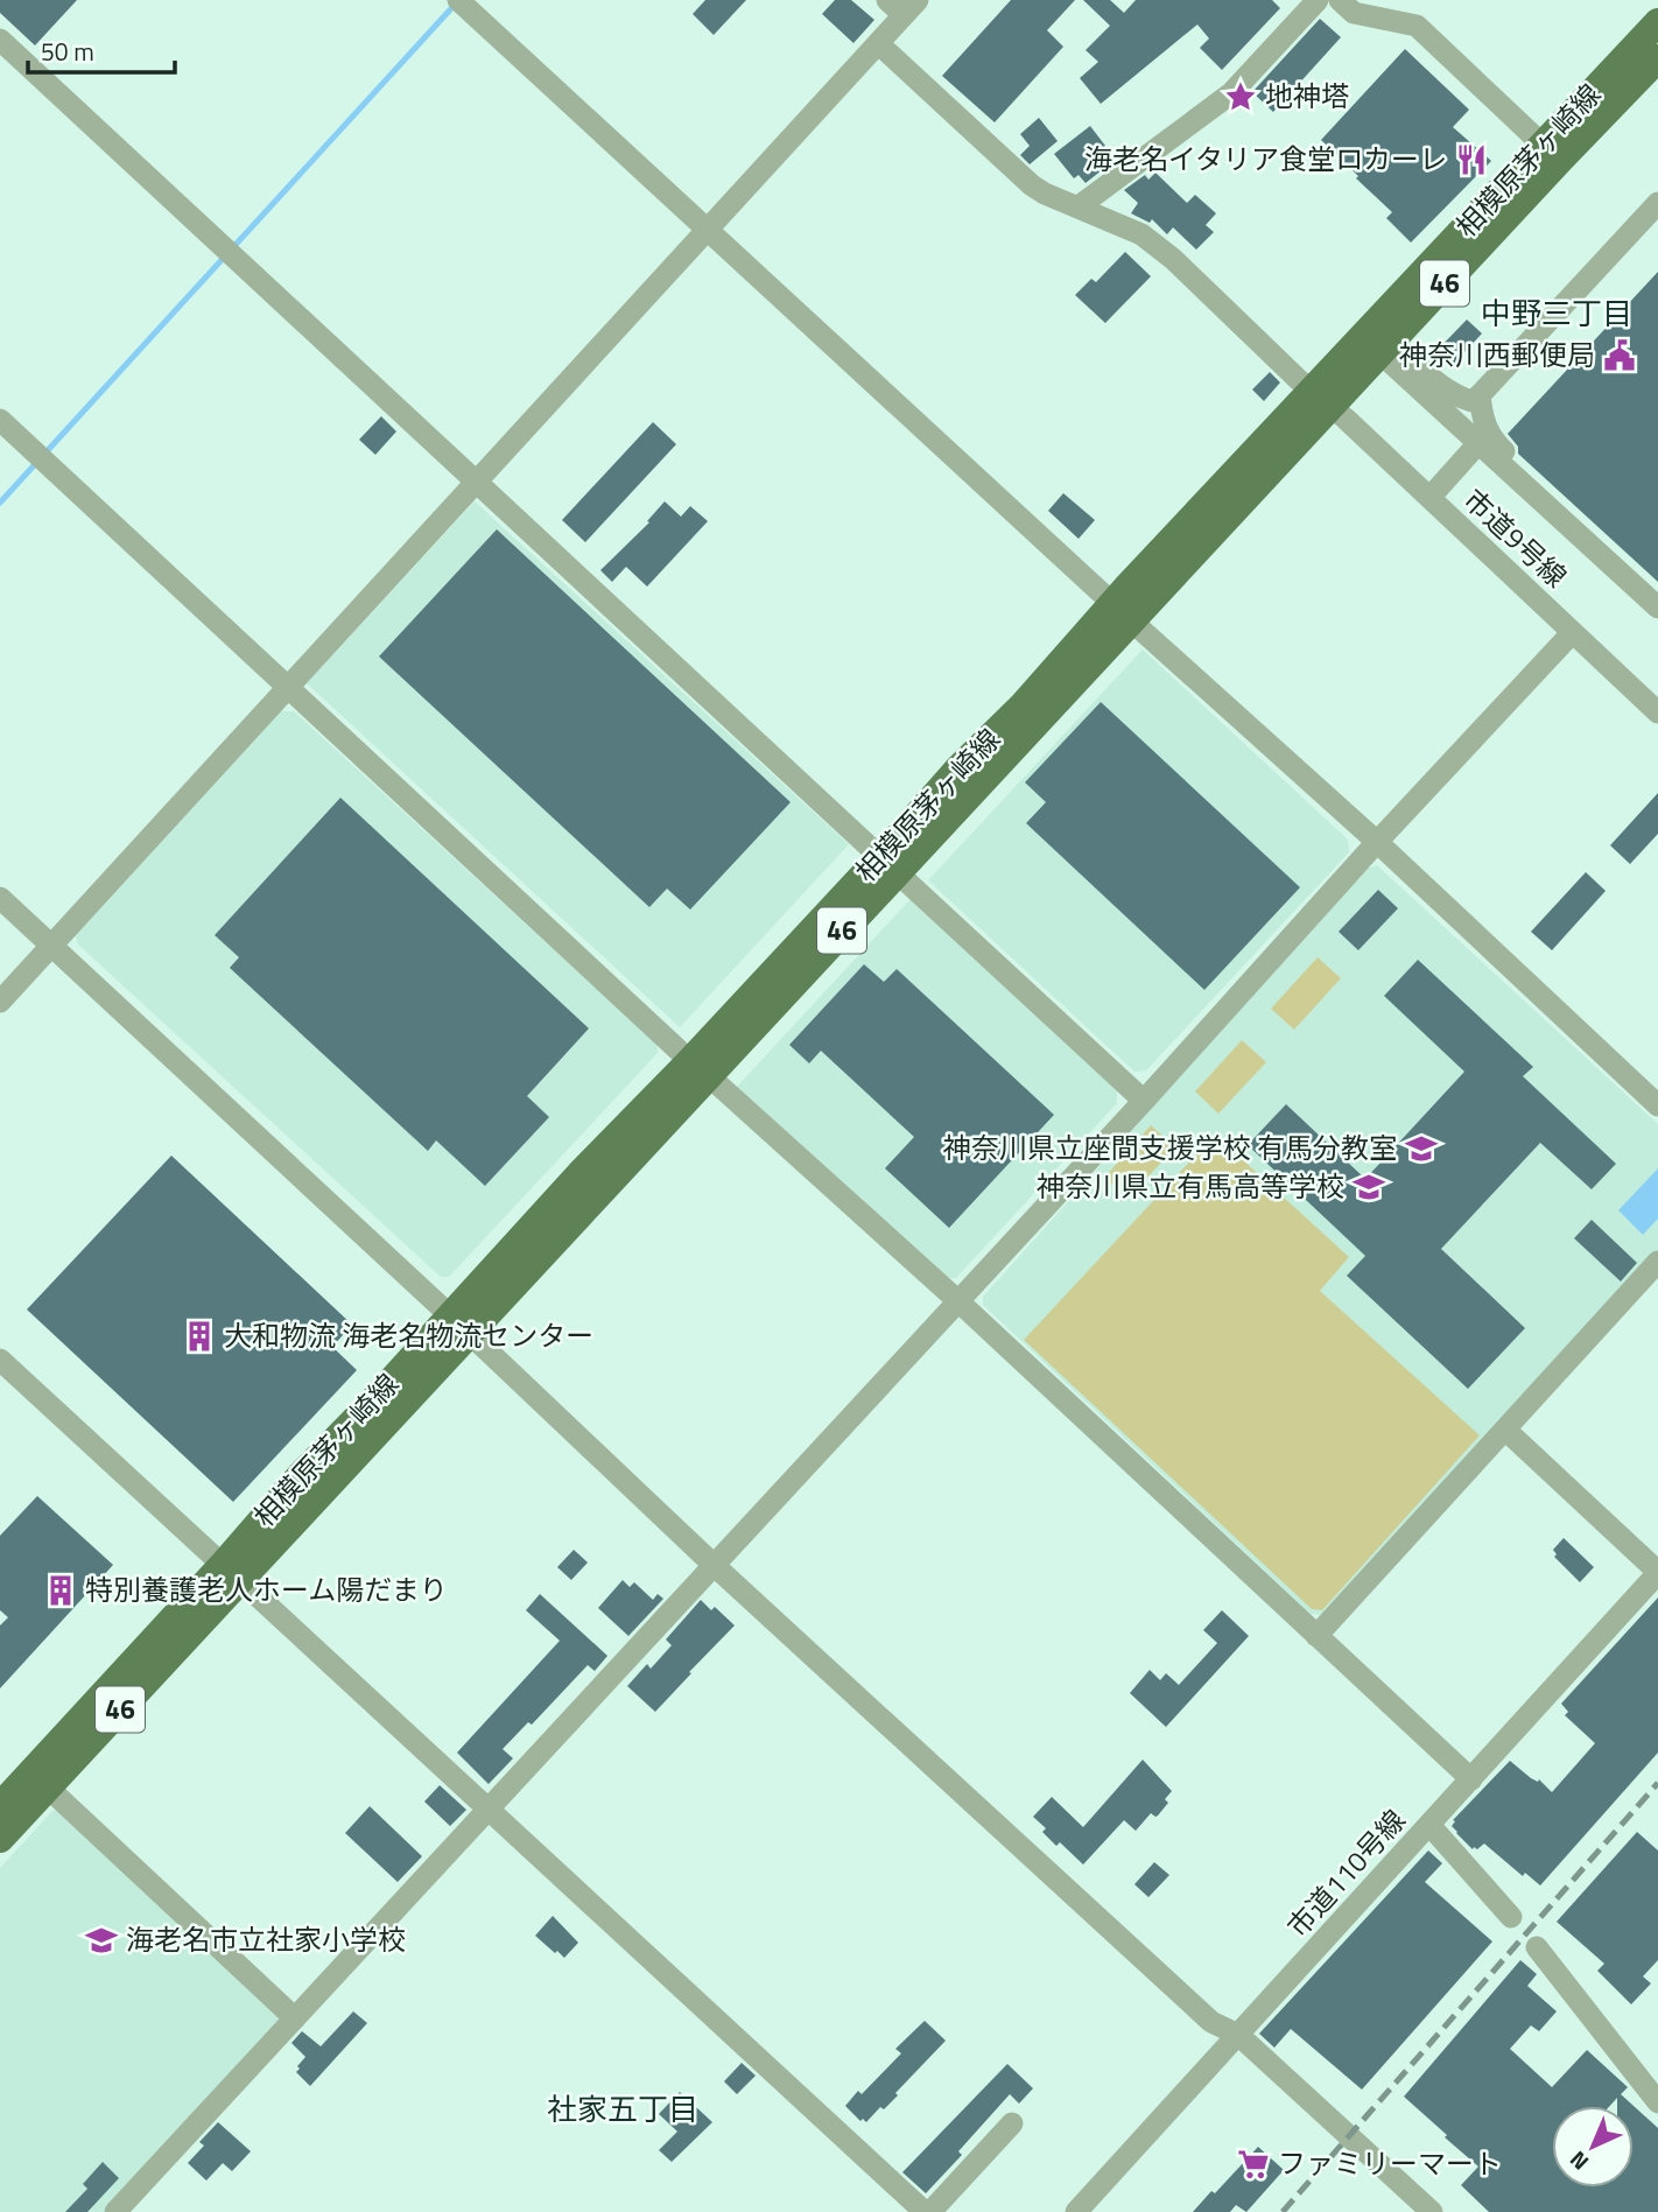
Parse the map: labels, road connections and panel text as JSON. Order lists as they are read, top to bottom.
{
  "streets": {
    "main road": ["相模原茅ヶ崎線", "46"],
    "street": ["市道9号線", "市道110号線"]
  },
  "crossings": [
    ["相模原茅ヶ崎線", "市道9号線"]
  ],
  "districts": ["中野三丁目", "社家五丁目"],
  "places": {
    "place": ["地神塔"],
    "restaurant": ["海老名イタリア食堂ロカーレ"],
    "public building": ["神奈川西郵便局"],
    "school or university": ["神奈川県立座間支援学校 有馬分教室", "神奈川県立有馬高等学校", "海老名市立社家小学校"],
    "building": ["大和物流 海老名物流センター", "特別養護老人ホーム陽だまり"],
    "supermarket": ["ファミリーマート"]
  },
  "scale_bar": "50 m",
  "north": "bottom left"
}
